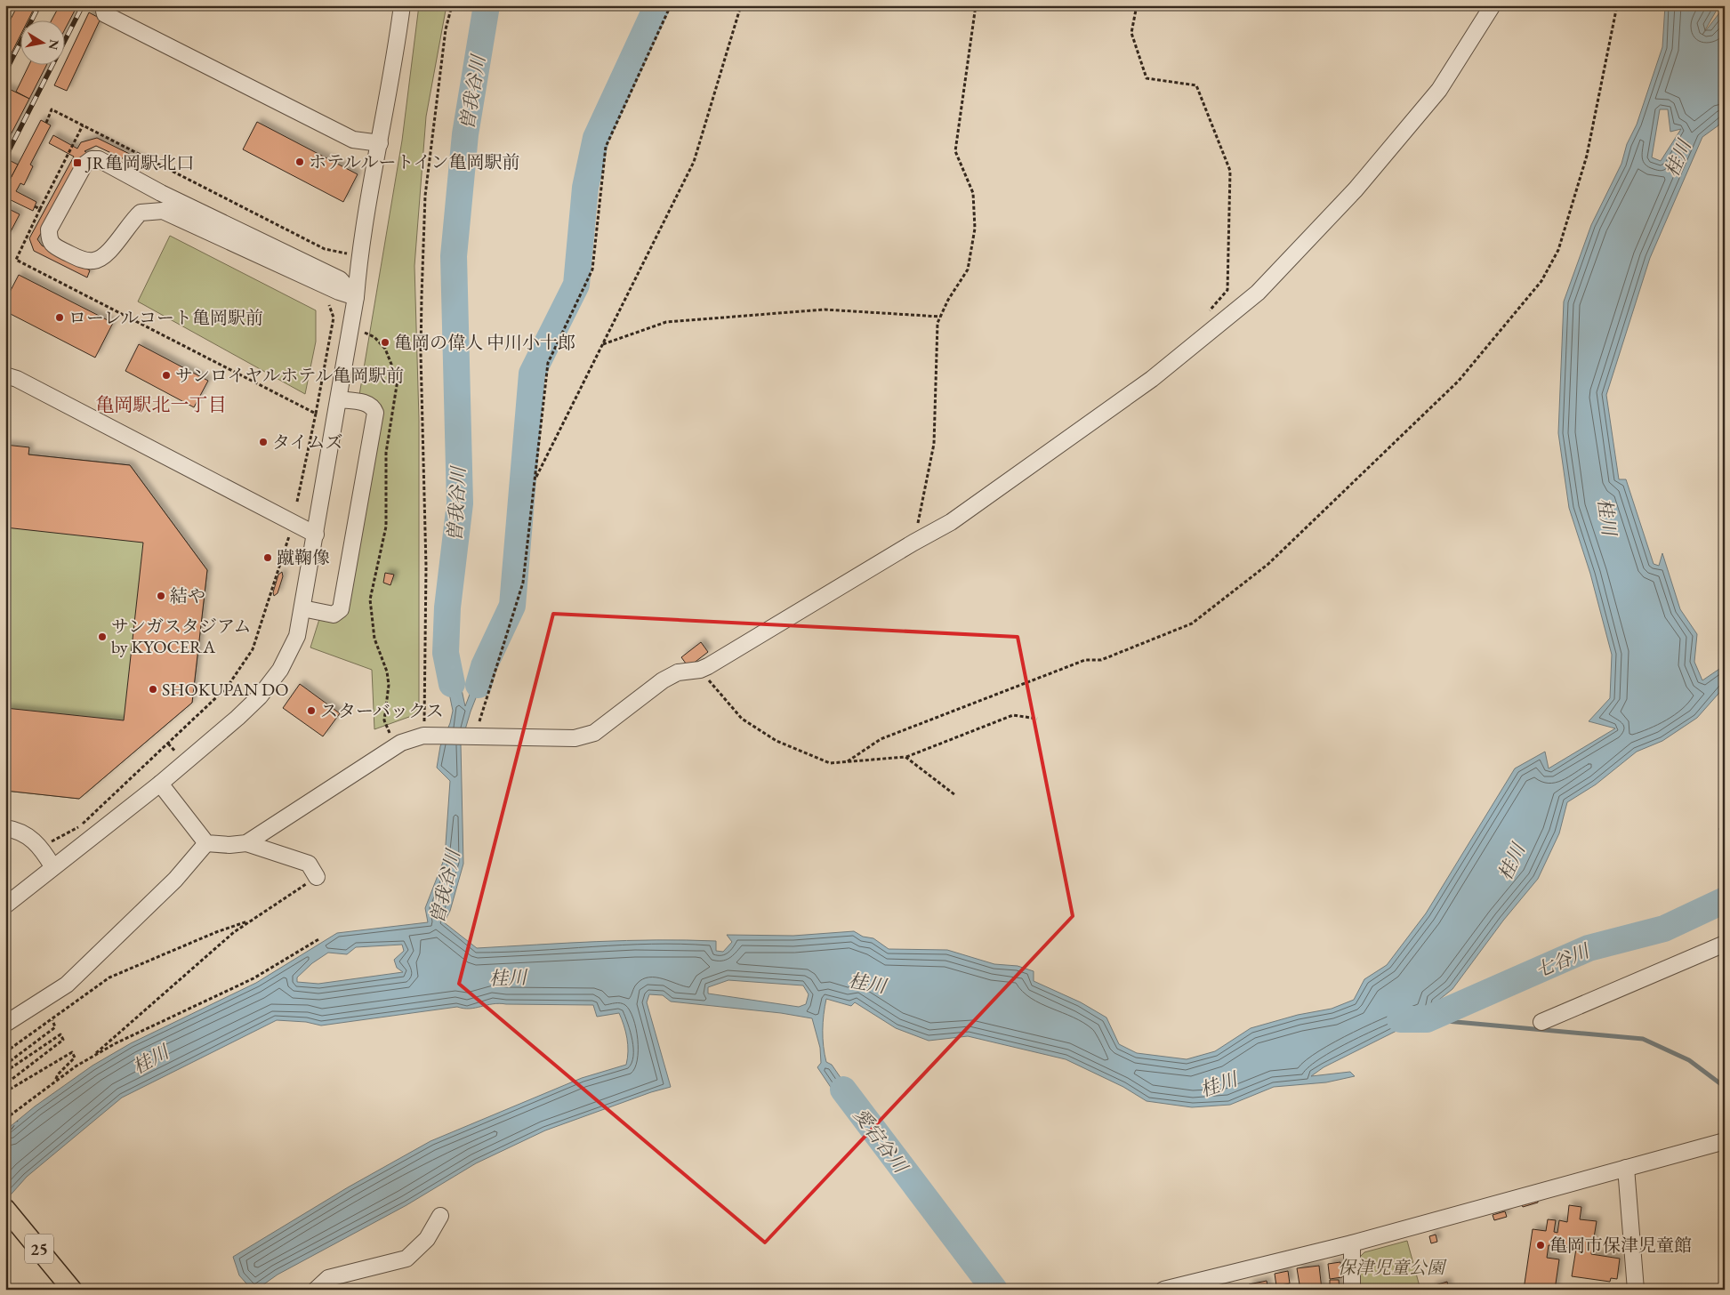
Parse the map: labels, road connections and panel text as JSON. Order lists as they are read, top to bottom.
{
  "streets": {
    "main road": ["25"]
  },
  "districts": ["亀岡駅北一丁目"],
  "water": [
    "曽我谷川",
    "桂川",
    "七谷川",
    "愛宕谷川"
  ],
  "parks": ["保津児童公園"],
  "places": {
    "other": [
      "ホテルルートイン亀岡駅前",
      "ローレルコート亀岡駅前",
      "亀岡の偉人 中川小十郎",
      "サンロイヤルホテル亀岡駅前",
      "タイムズ",
      "蹴鞠像",
      "結や",
      "サンガスタジアム by KYOCERA",
      "SHOKUPAN DO",
      "スターバックス",
      "亀岡市保津児童館"
    ],
    "transit": ["JR亀岡駅北口"]
  },
  "north": "right"
}
